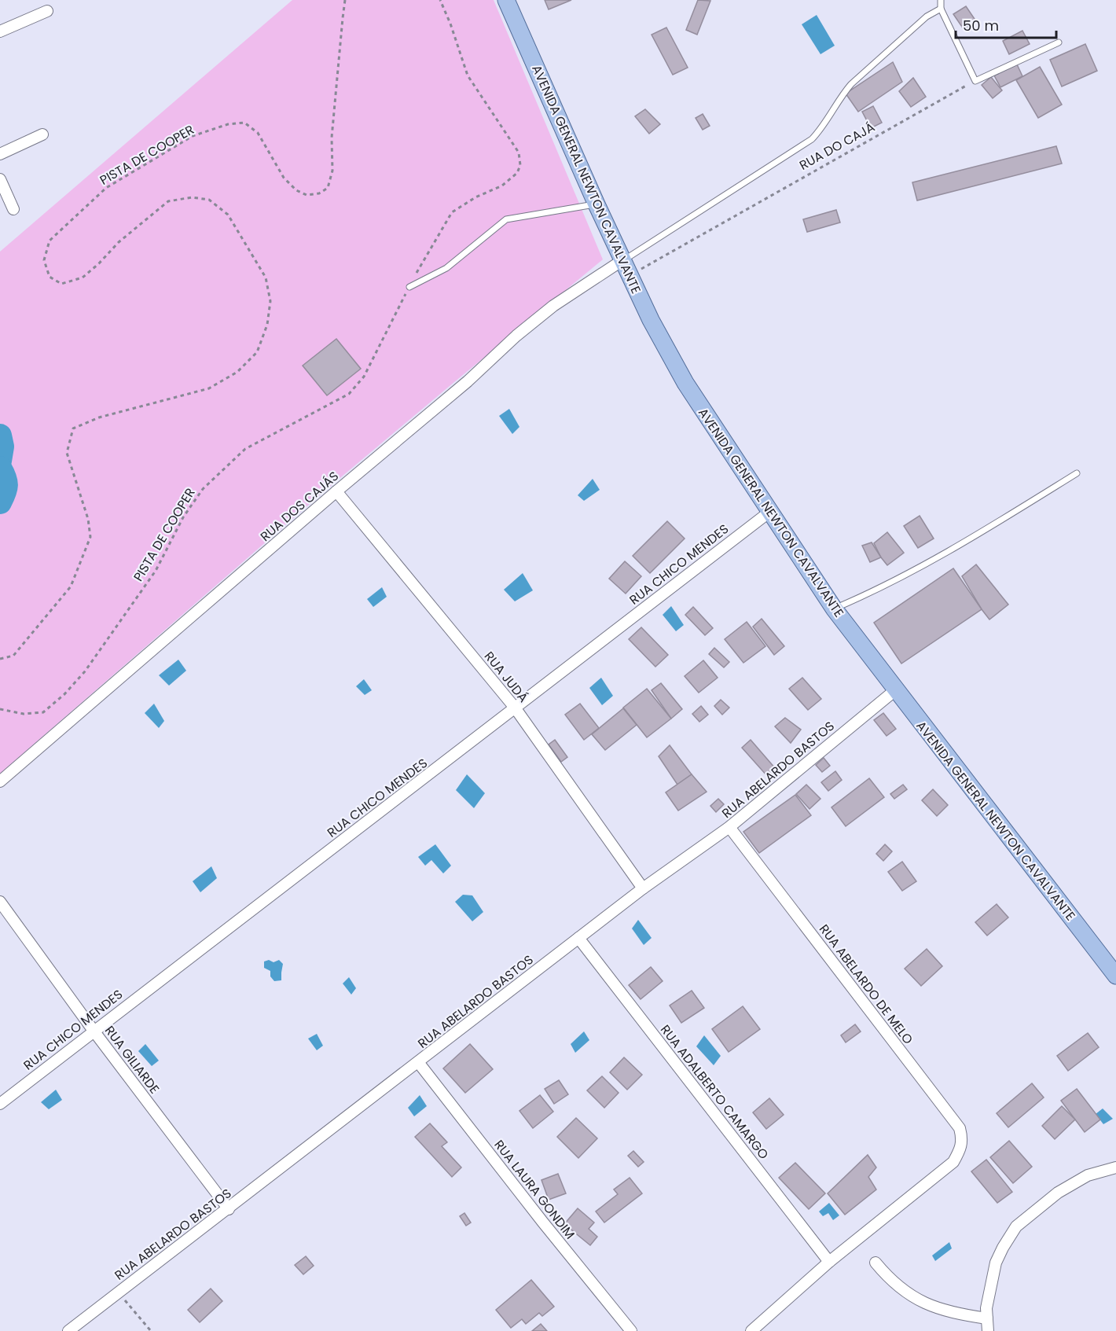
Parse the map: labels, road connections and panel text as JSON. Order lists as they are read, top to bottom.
{
  "streets": {
    "main road": ["AVENIDA GENERAL NEWTON CAVALVANTE"],
    "street": [
      "RUA DOS CAJÁS",
      "RUA CHICO MENDES",
      "RUA JUDÁ",
      "RUA ABELARDO BASTOS",
      "RUA ABELARDO DE MELO",
      "RUA GILIARDE",
      "RUA ADALBERTO CAMARGO",
      "RUA LAURA GONDIM"
    ],
    "path": ["RUA DO CAJÁ", "PISTA DE COOPER"]
  },
  "crossings": [
    ["RUA DO CAJÁ", "AVENIDA GENERAL NEWTON CAVALVANTE"],
    ["RUA DO CAJÁ", "RUA DOS CAJÁS"],
    ["AVENIDA GENERAL NEWTON CAVALVANTE", "RUA DOS CAJÁS"],
    ["AVENIDA GENERAL NEWTON CAVALVANTE", "RUA CHICO MENDES"],
    ["AVENIDA GENERAL NEWTON CAVALVANTE", "RUA ABELARDO BASTOS"],
    ["RUA DOS CAJÁS", "RUA JUDÁ"],
    ["RUA CHICO MENDES", "RUA JUDÁ"],
    ["RUA CHICO MENDES", "RUA GILIARDE"],
    ["RUA JUDÁ", "RUA ABELARDO BASTOS"],
    ["RUA ABELARDO BASTOS", "RUA ABELARDO DE MELO"],
    ["RUA ABELARDO BASTOS", "RUA GILIARDE"],
    ["RUA ABELARDO BASTOS", "RUA ADALBERTO CAMARGO"],
    ["RUA ABELARDO BASTOS", "RUA LAURA GONDIM"],
    ["RUA ABELARDO DE MELO", "RUA ADALBERTO CAMARGO"]
  ],
  "scale_bar": "50 m"
}
